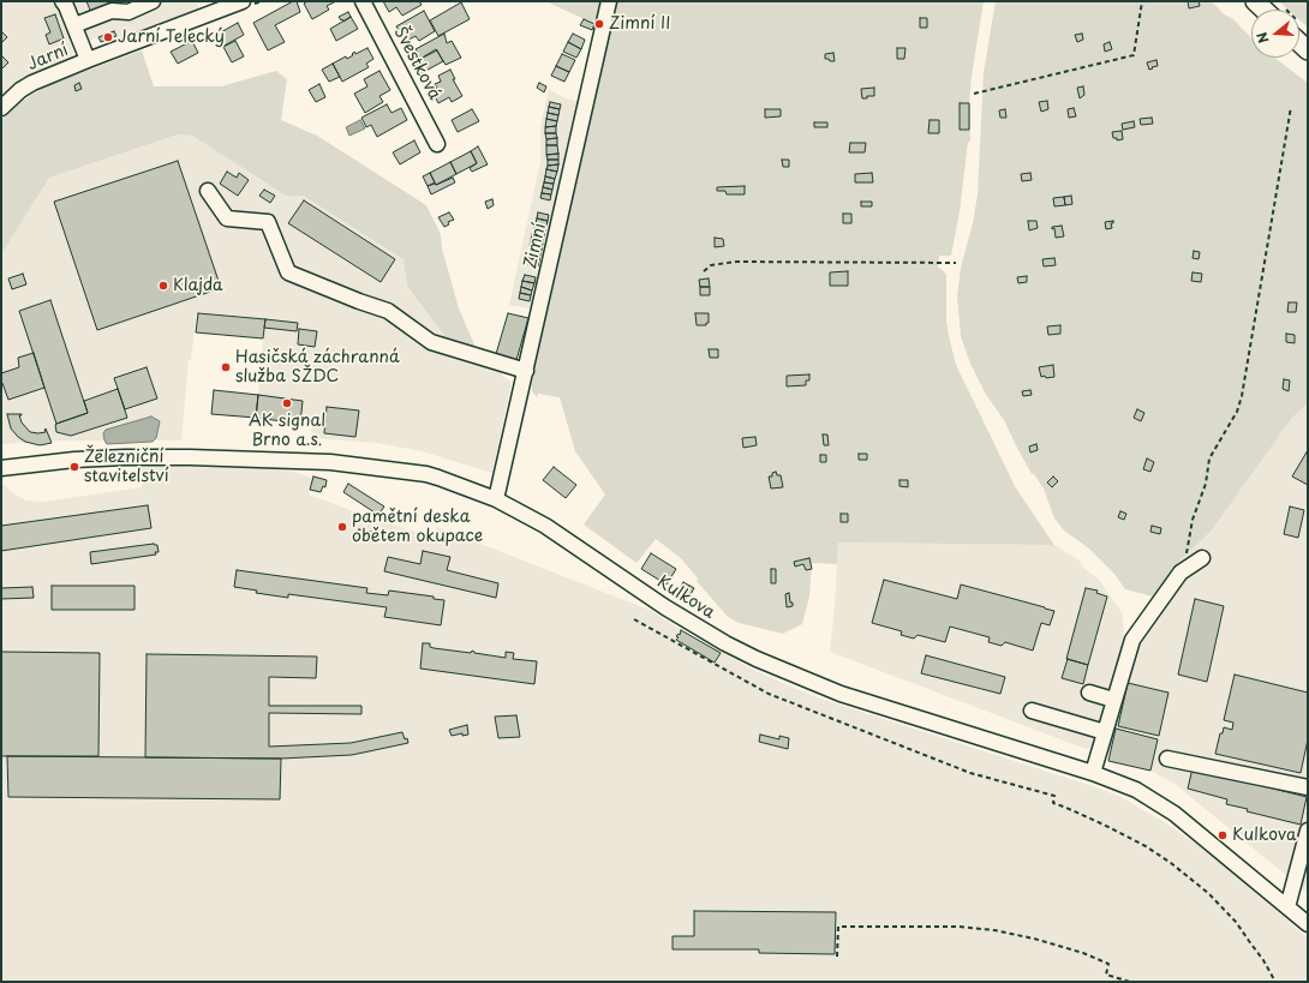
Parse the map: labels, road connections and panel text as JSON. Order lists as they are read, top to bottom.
{
  "streets": {
    "street": [
      "Jarní",
      "Švestková",
      "Zimní",
      "Kulkova"
    ]
  },
  "crossings": [
    ["Zimní", "Kulkova"]
  ],
  "places": [
    "Zimní II",
    "Jarní Telecký",
    "Klajda",
    "Hasičská záchranná služba SŽDC",
    "AK signal Brno a.s.",
    "Železniční stavitelství",
    "pamětní deska obětem okupace",
    "Kulkova"
  ],
  "north": "left"
}
